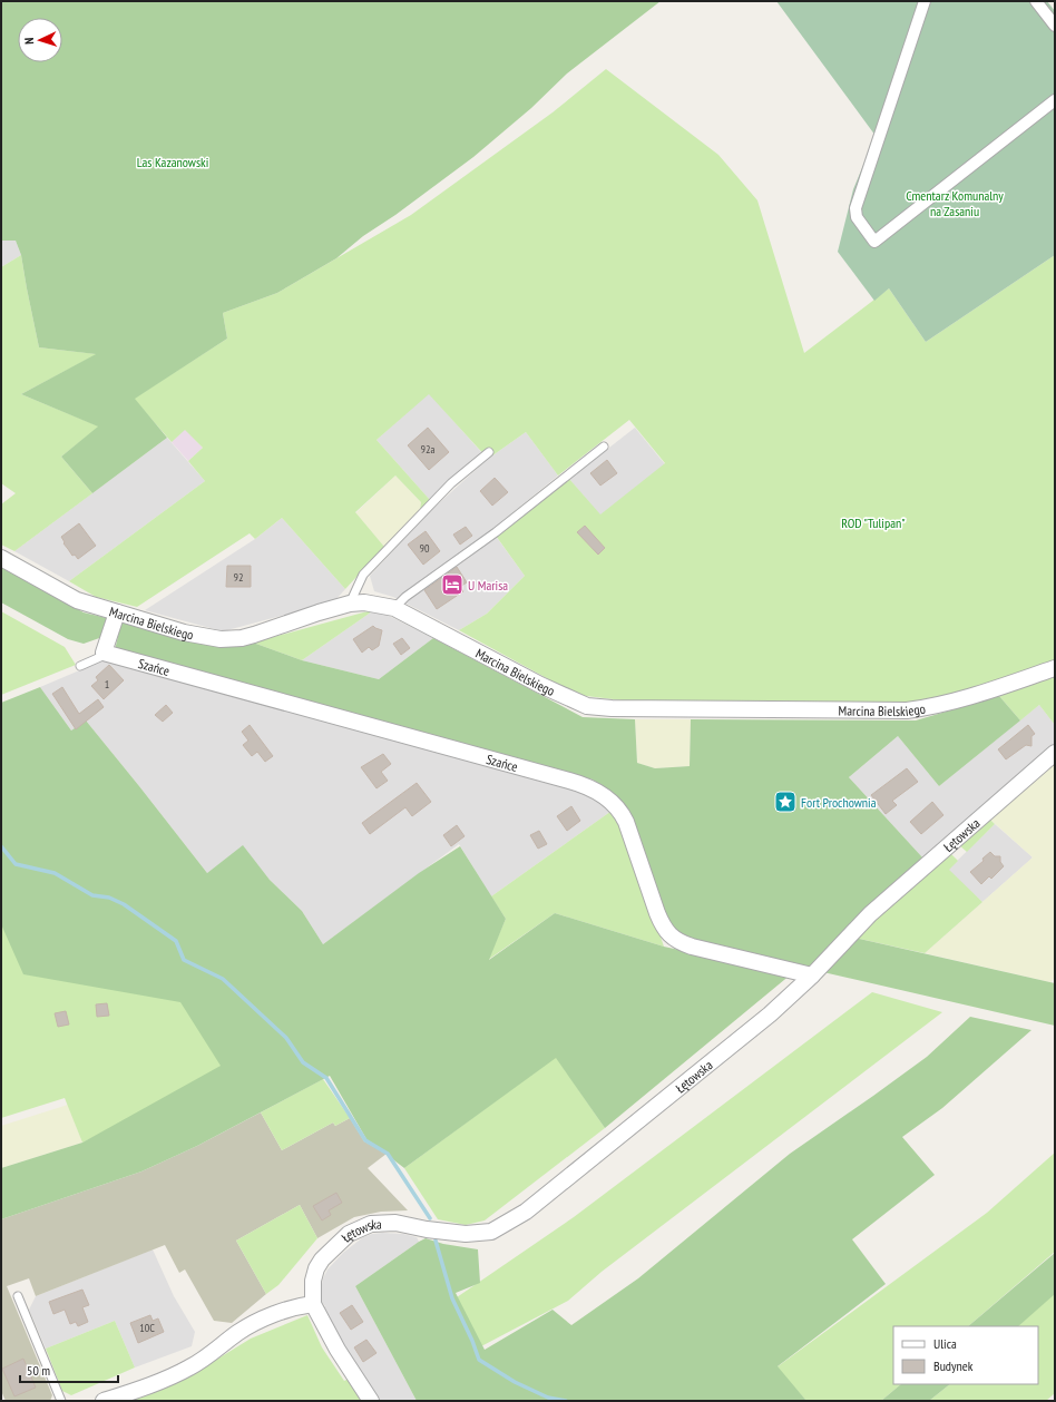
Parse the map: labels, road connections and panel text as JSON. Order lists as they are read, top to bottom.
{
  "streets": {
    "street": ["Marcina Bielskiego", "Szańce", "Łętowska"]
  },
  "crossings": [
    ["Szańce", "Łętowska"]
  ],
  "parks": ["Las Kazanowski", "Cmentarz Komunalny na Zasaniu", "ROD \"Tulipan\""],
  "places": {
    "hotel": ["U Marisa"],
    "place": ["Fort Prochownia"]
  },
  "house_numbers": [
    "92a",
    "90",
    "92",
    "1",
    "10C"
  ],
  "legend": ["Ulica", "Budynek"],
  "scale_bar": "50 m",
  "north": "left"
}
